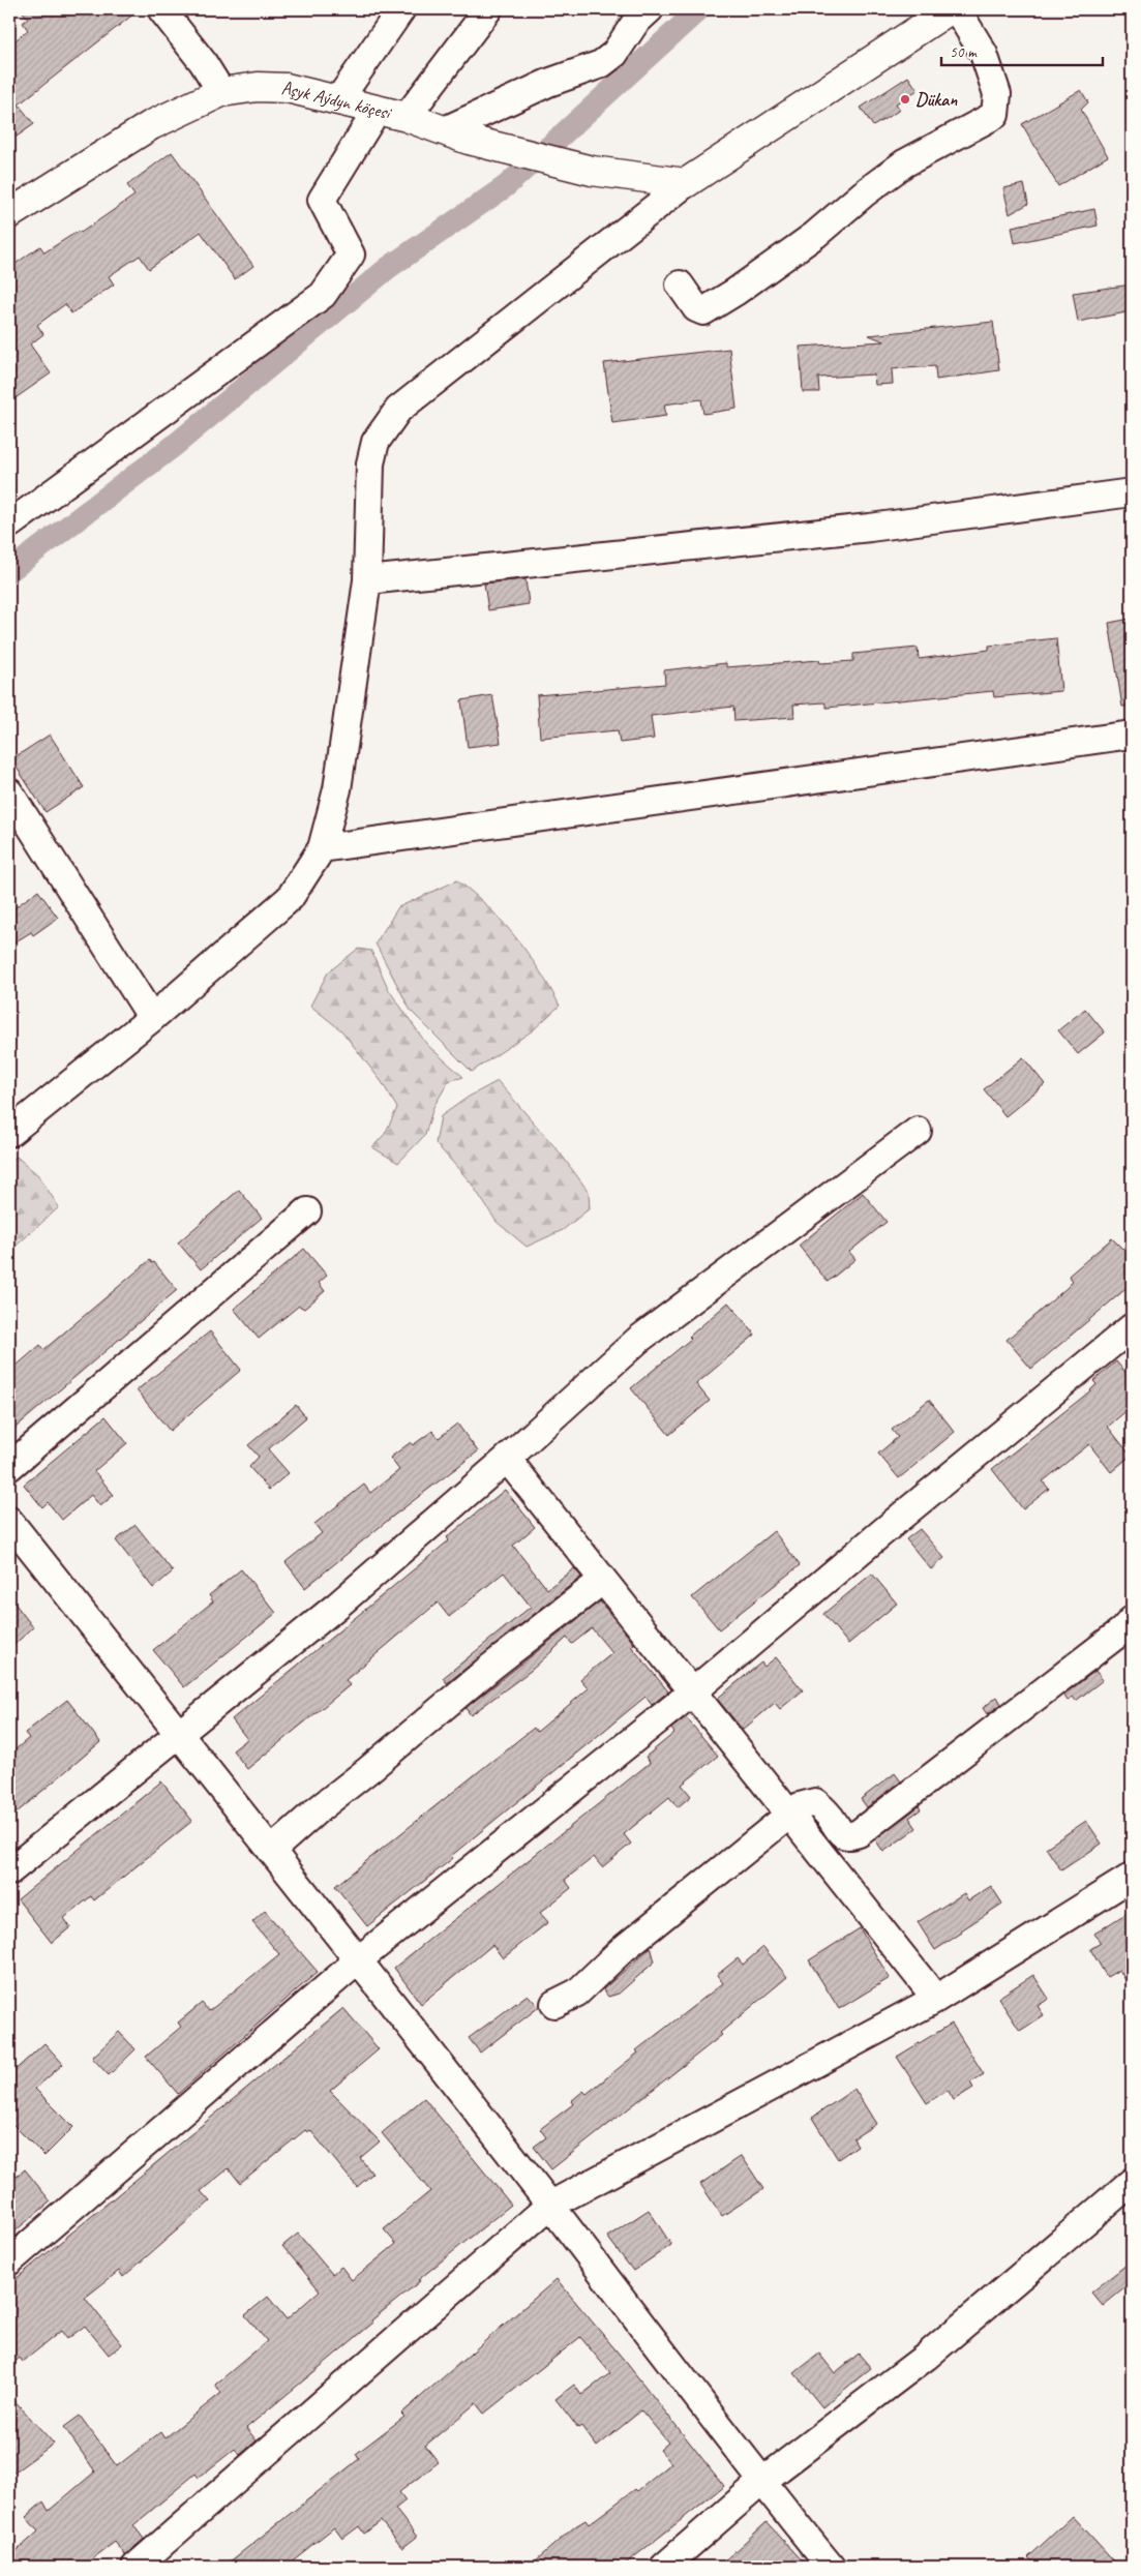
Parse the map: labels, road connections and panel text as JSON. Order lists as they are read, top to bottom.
{
  "streets": {
    "main road": ["Aşyk Aýdyn köçesi"]
  },
  "places": ["Dükan"],
  "scale_bar": "50 m"
}
